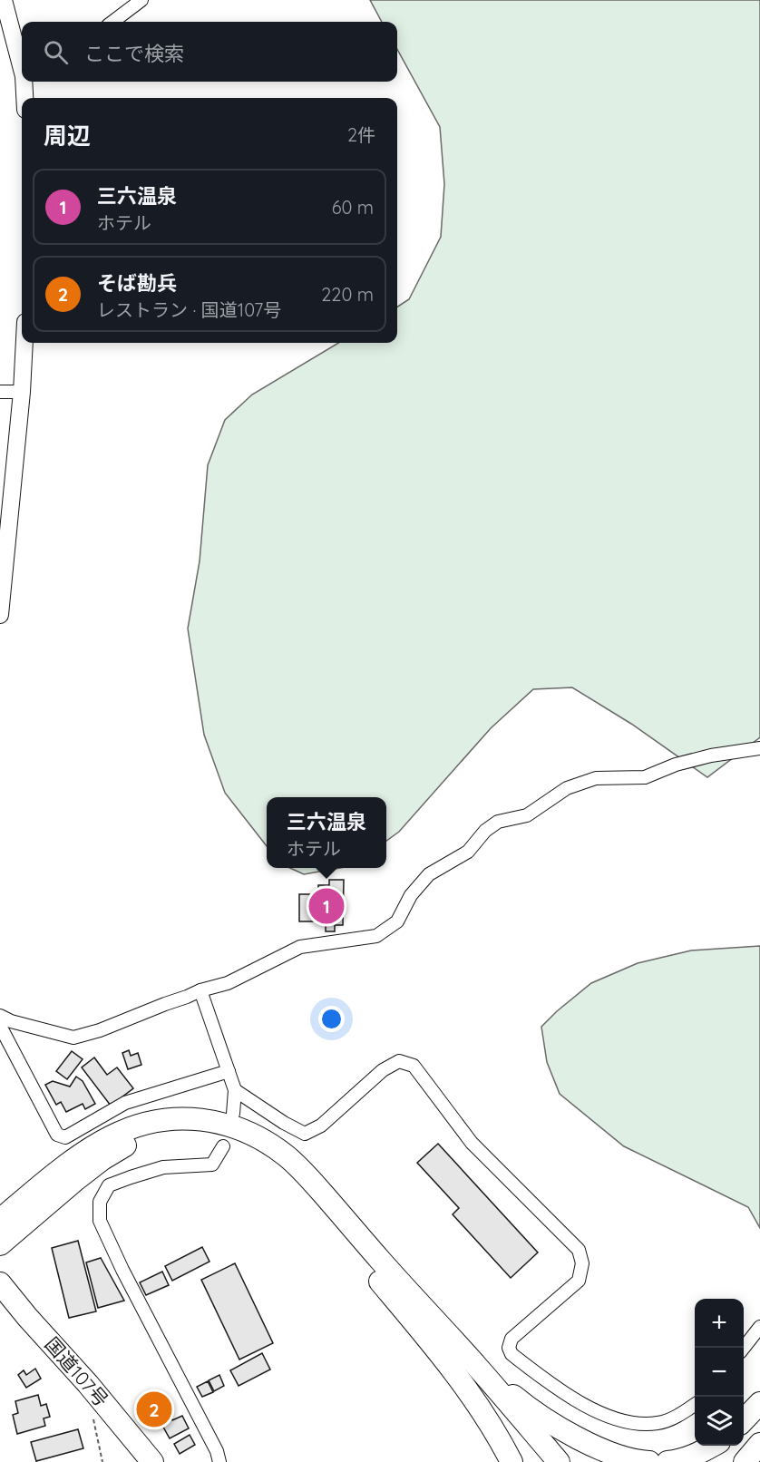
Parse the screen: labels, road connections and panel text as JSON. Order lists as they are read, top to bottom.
{
  "streets": {
    "highway": ["国道107号"]
  },
  "page": {
    "search": "ここで検索",
    "heading": ["周辺", "2件"],
    "list": [
      {
        "mark": "1",
        "name": "三六温泉",
        "note": "ホテル",
        "value": "60 m"
      },
      {
        "mark": "2",
        "name": "そば勘兵",
        "note": "レストラン · 国道107号",
        "value": "220 m"
      }
    ],
    "popup": ["三六温泉", "ホテル"],
    "pins": ["1", "2"],
    "map_buttons": ["+", "−"]
  }
}
